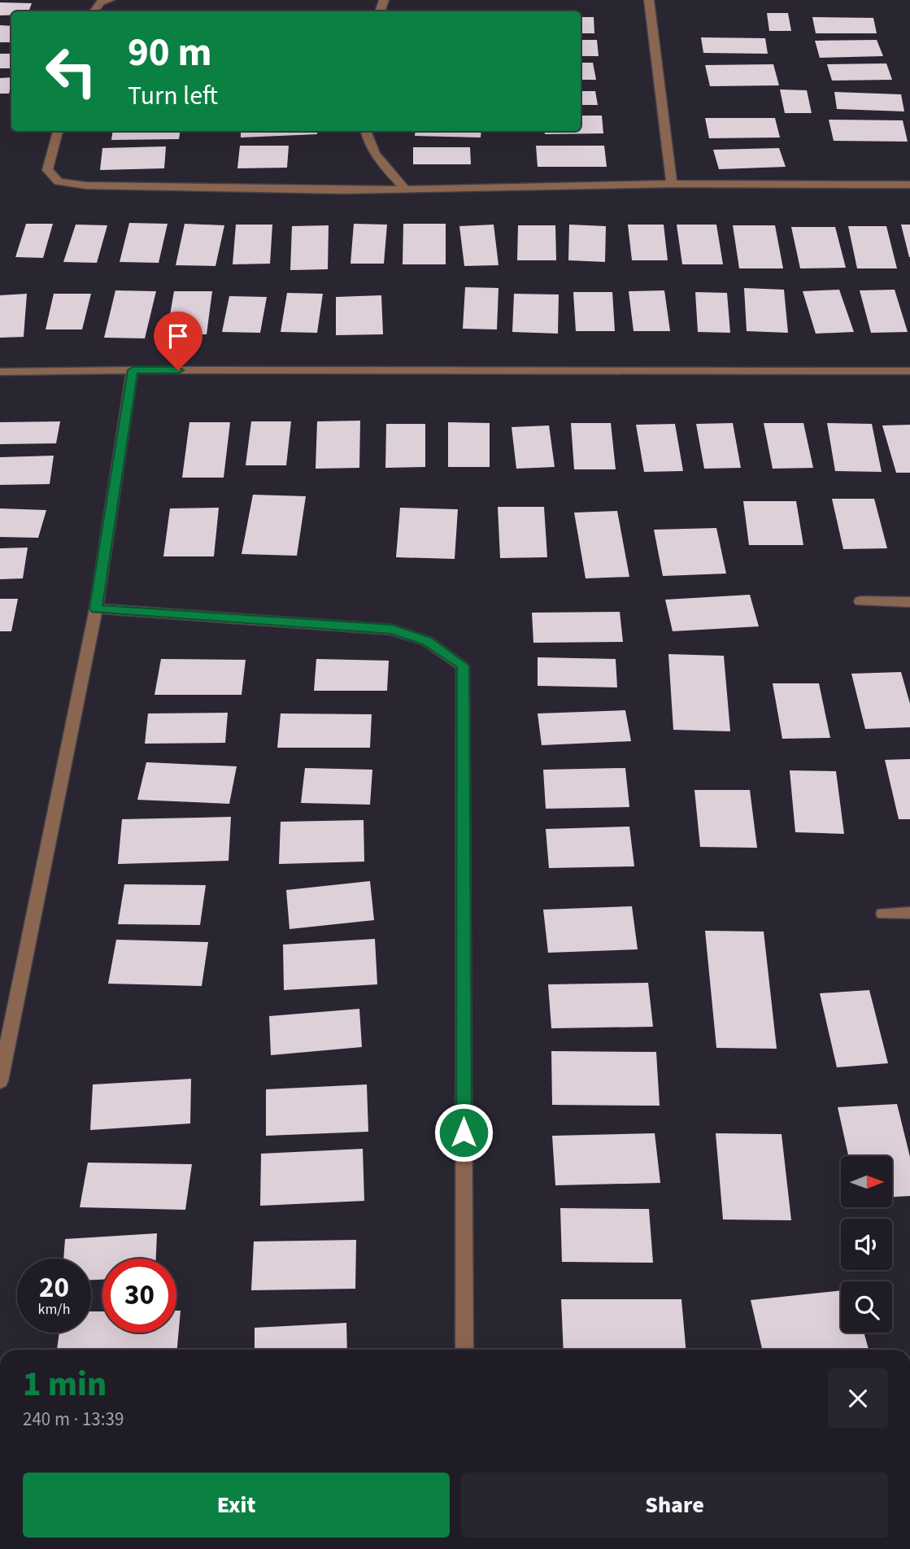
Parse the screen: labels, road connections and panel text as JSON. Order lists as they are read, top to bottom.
{
  "north": "right",
  "page": {
    "turn": ["90 m", "Turn left"],
    "speed": "20 km/h",
    "limit": "30",
    "heading": ["1 min", "240 m · 13:39"],
    "buttons": ["Exit", "Share"]
  }
}
